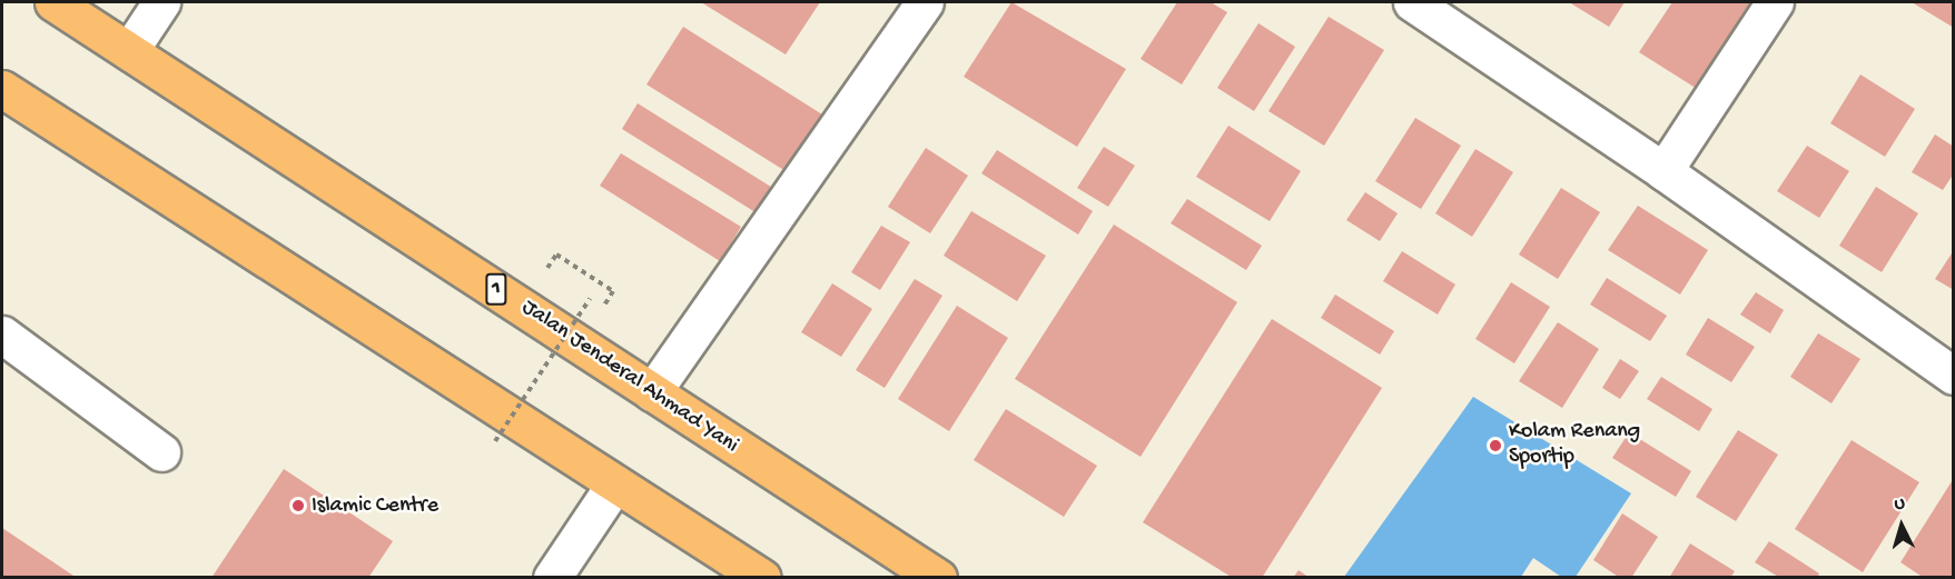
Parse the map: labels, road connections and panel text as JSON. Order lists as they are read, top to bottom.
{
  "streets": {
    "main road": ["1", "Jalan Jenderal Ahmad Yani"]
  },
  "places": ["Kolam Renang Sportip", "Islamic Centre"],
  "north": "top"
}
